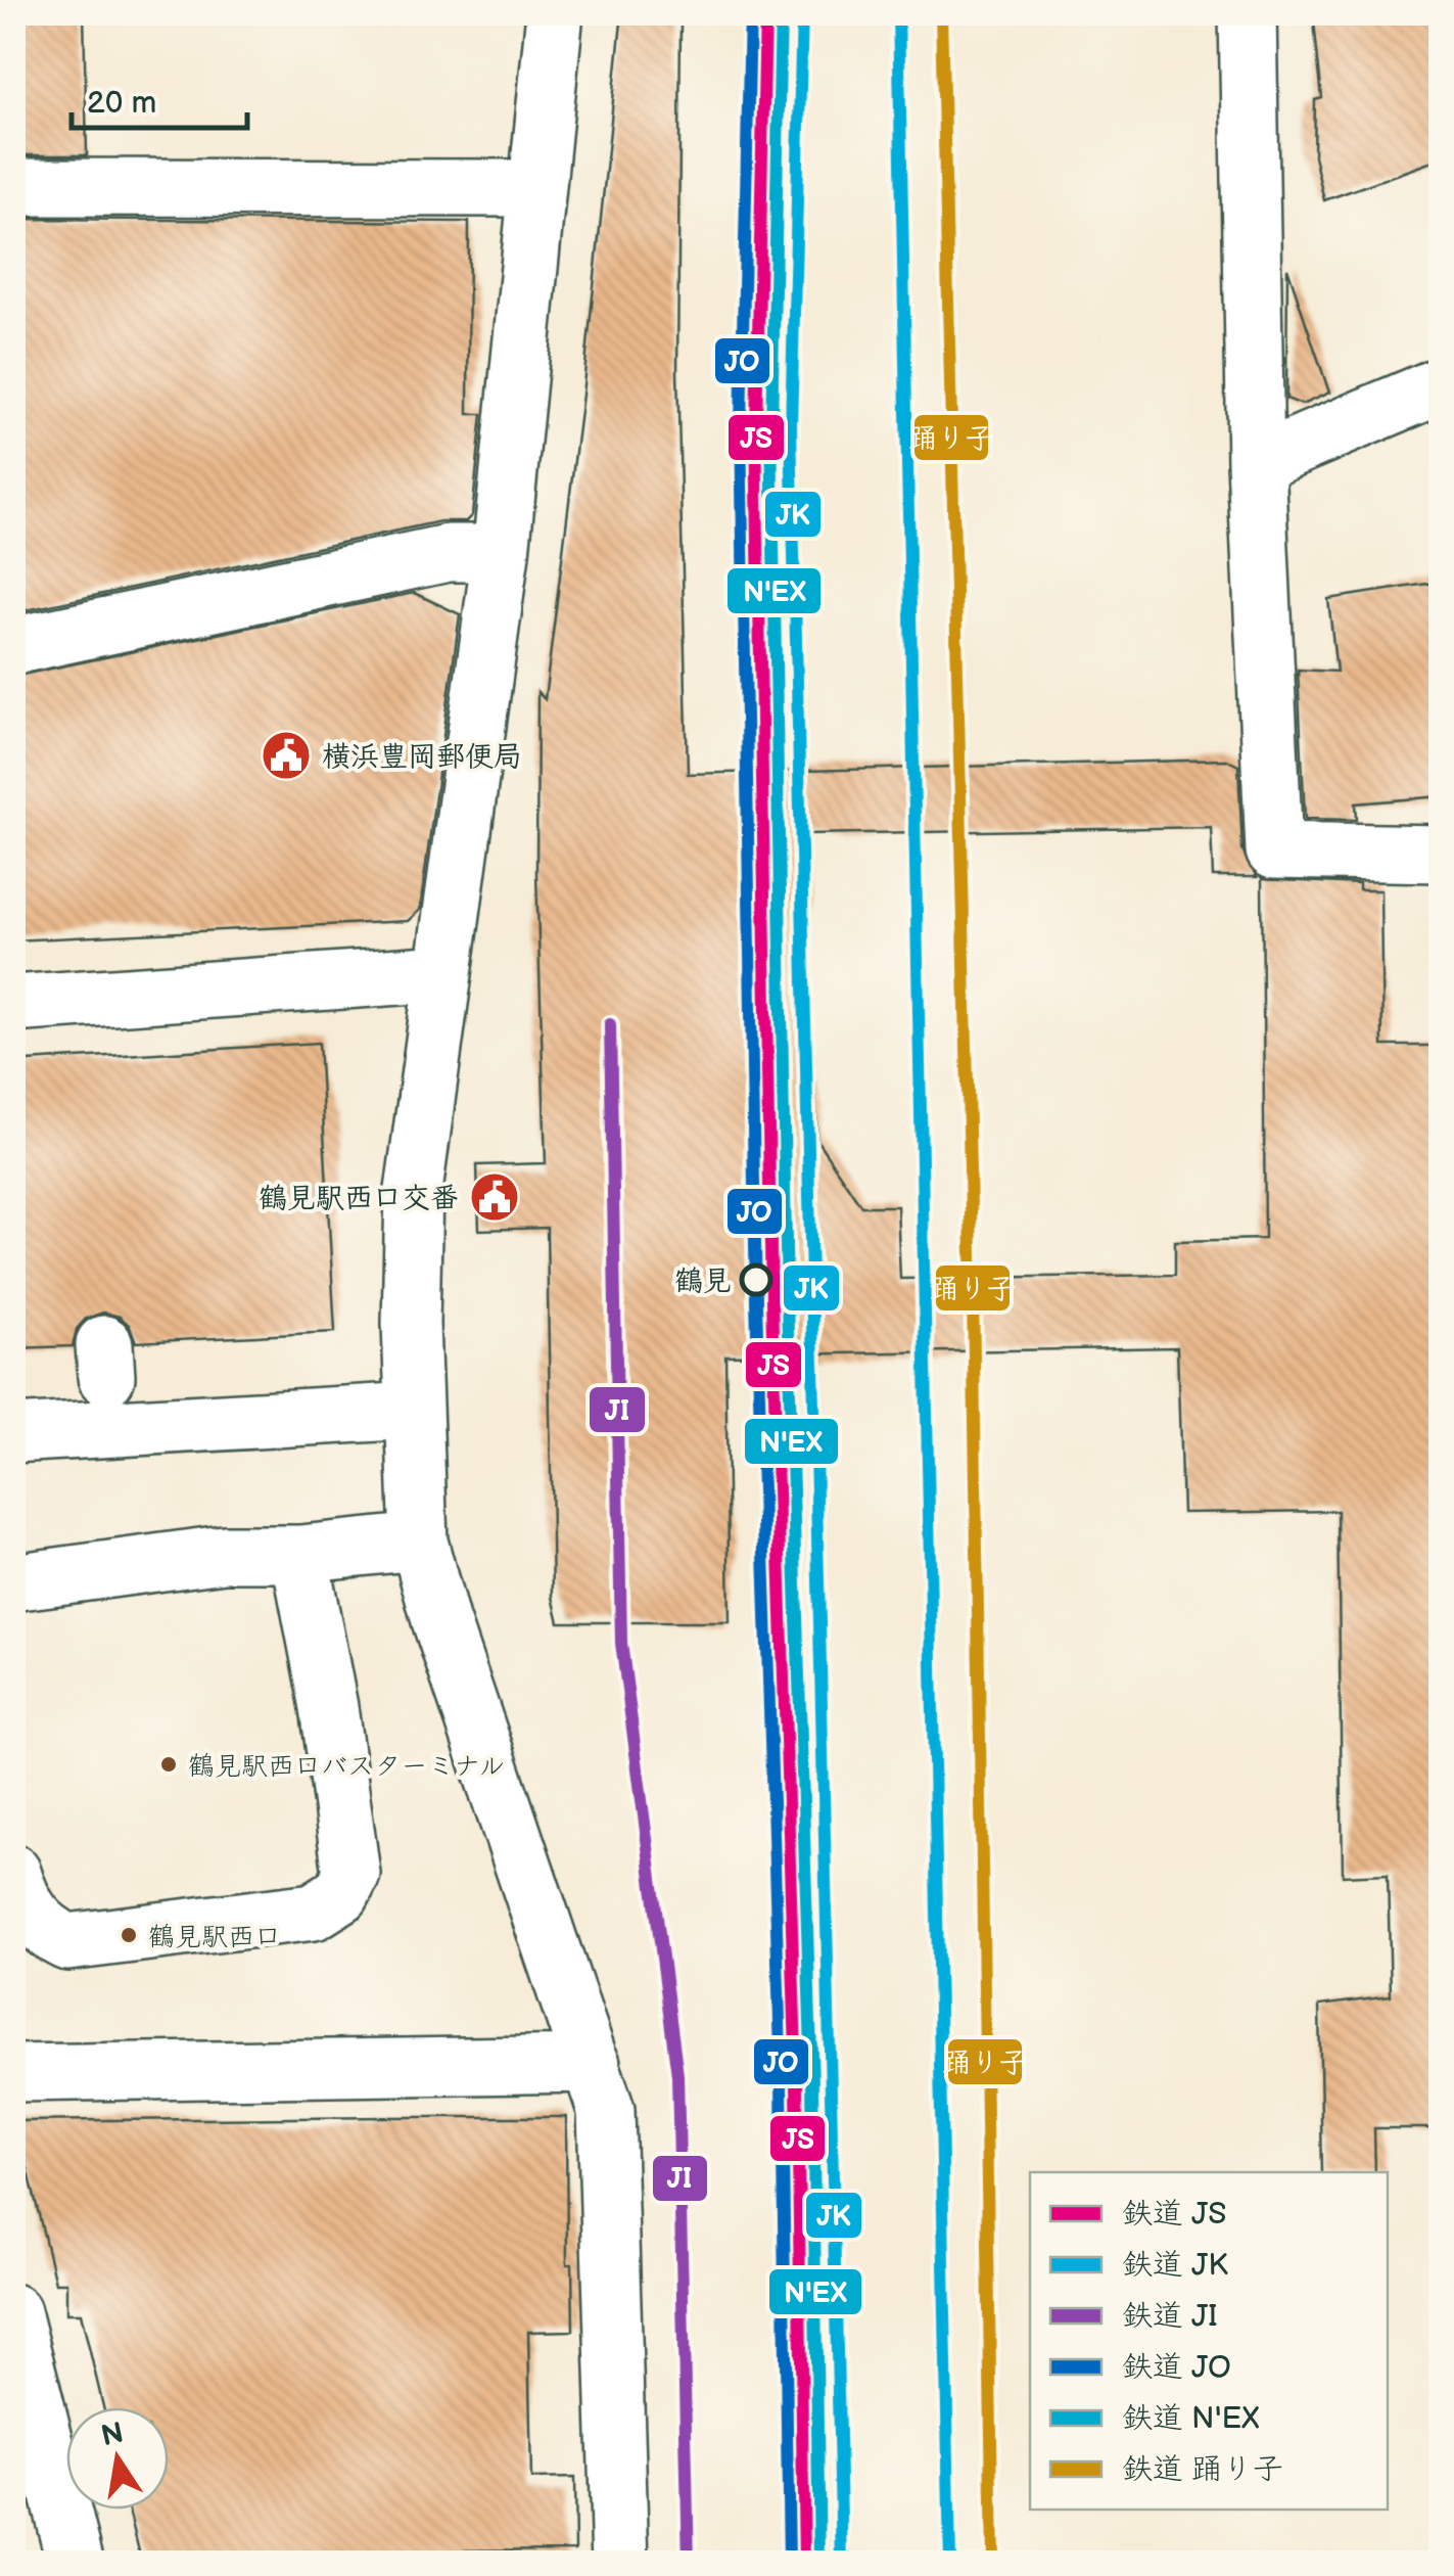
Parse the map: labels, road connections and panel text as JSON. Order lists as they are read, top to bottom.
{
  "places": {
    "public building": ["横浜豊岡郵便局", "鶴見駅西口交番"],
    "other": ["鶴見", "鶴見駅西口バスターミナル", "鶴見駅西口"]
  },
  "lines": [
    "rail line JS",
    "rail line JK",
    "rail line JO",
    "rail line N'EX",
    "rail line 踊り子",
    "rail line JI"
  ],
  "legend": [
    "鉄道 JS",
    "鉄道 JK",
    "鉄道 JI",
    "鉄道 JO",
    "鉄道 N'EX",
    "鉄道 踊り子"
  ],
  "scale_bar": "20 m",
  "north": "top"
}
